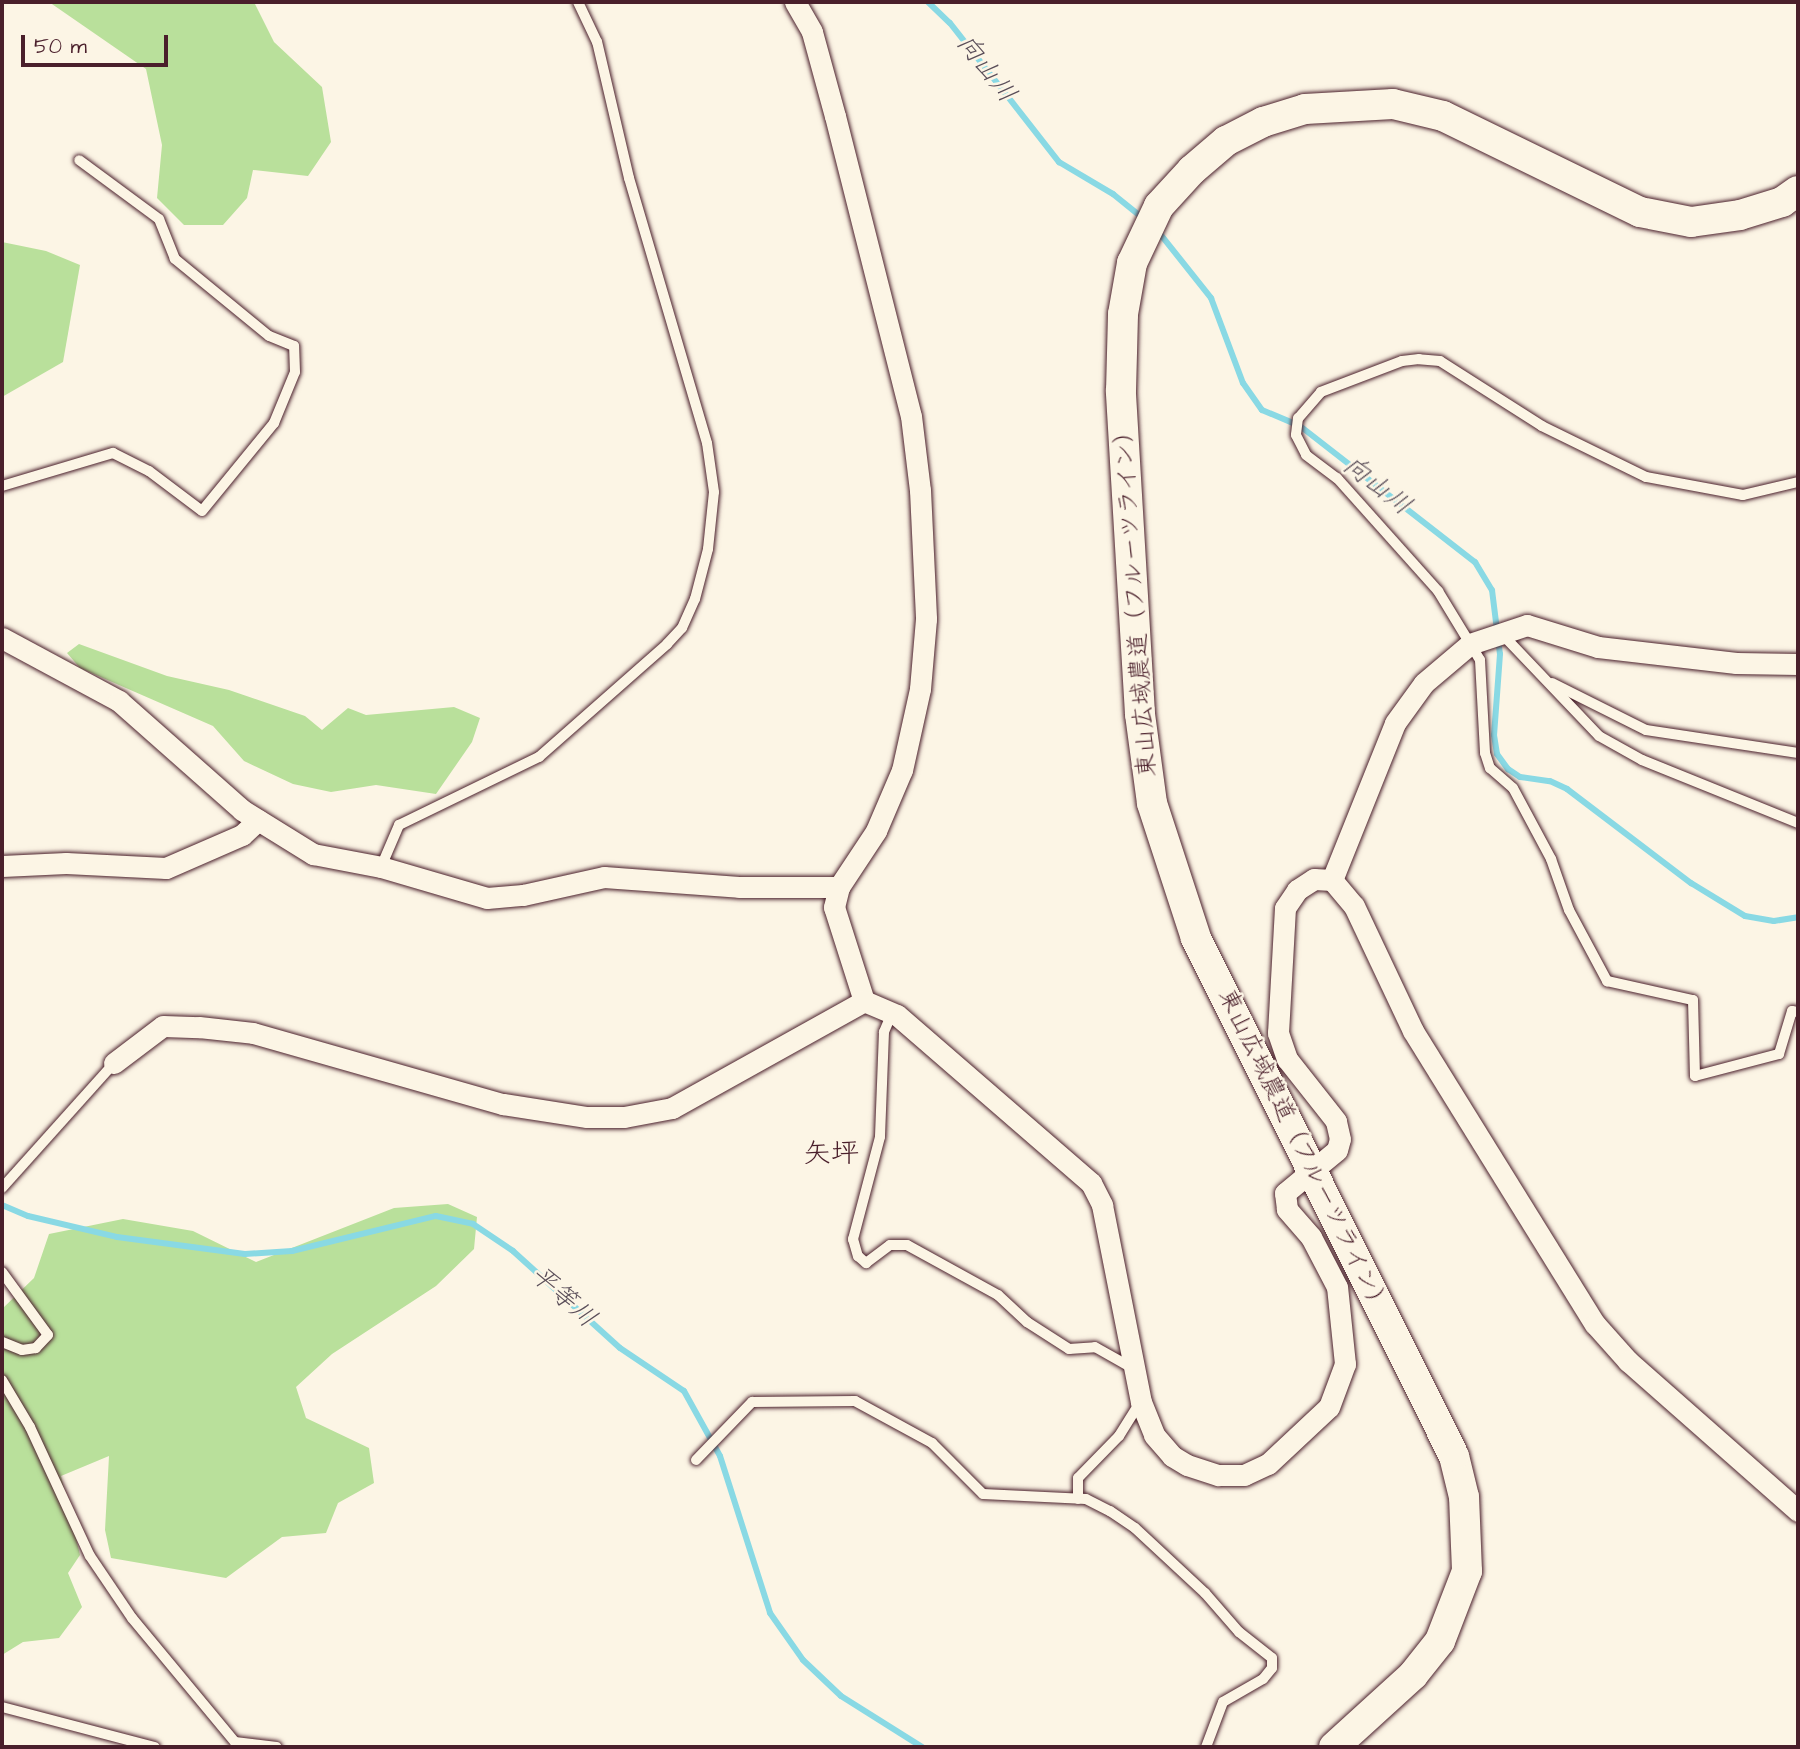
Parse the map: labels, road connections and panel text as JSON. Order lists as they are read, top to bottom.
{
  "streets": {
    "street": ["東山広域農道（フルーツライン）"]
  },
  "districts": ["矢坪"],
  "water": ["向山川", "平等川"],
  "scale_bar": "50 m"
}
